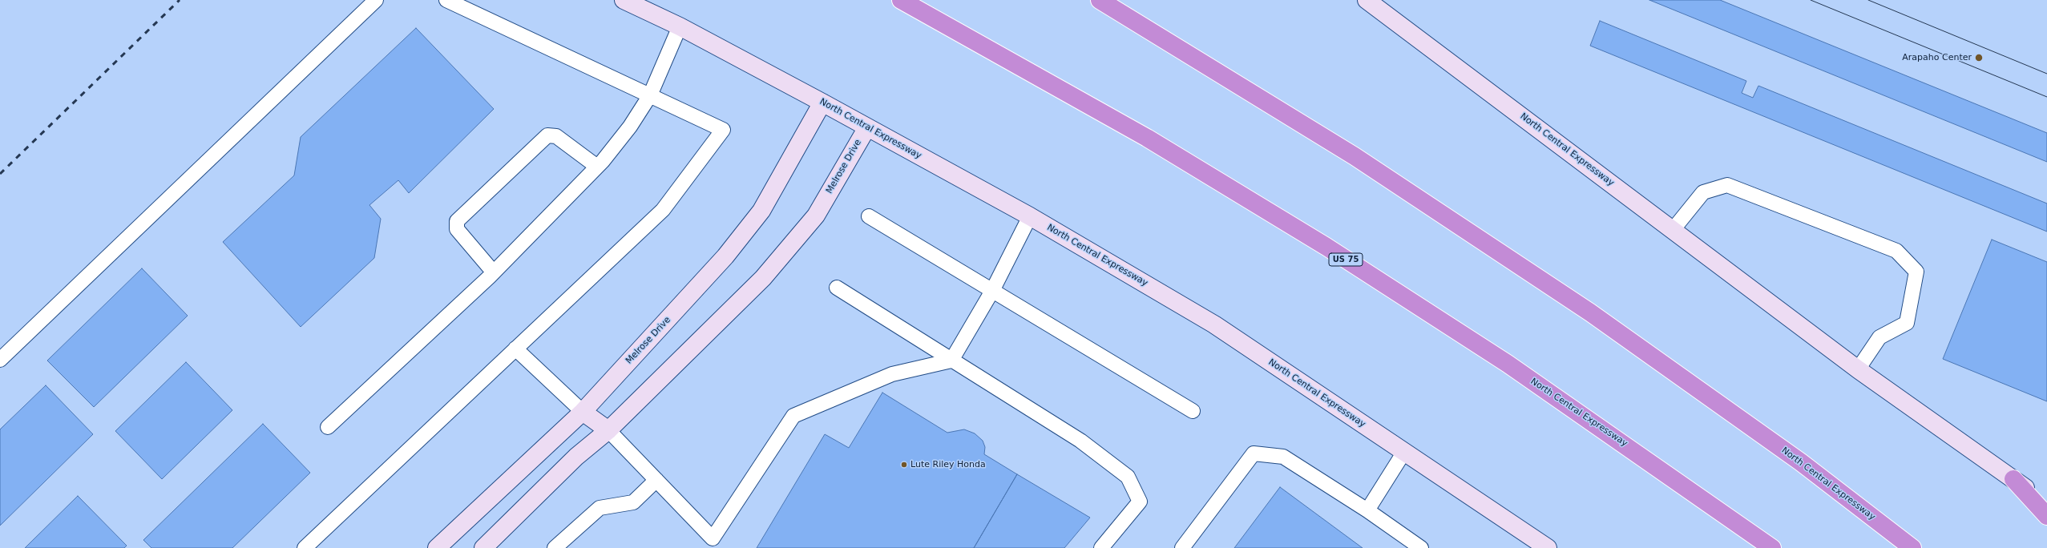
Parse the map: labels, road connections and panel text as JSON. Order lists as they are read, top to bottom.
{
  "streets": {
    "highway": ["North Central Expressway", "US 75"],
    "main road": ["Melrose Drive"]
  },
  "crossings": [
    ["North Central Expressway", "Melrose Drive"]
  ],
  "places": ["Arapaho Center", "Lute Riley Honda"]
}
